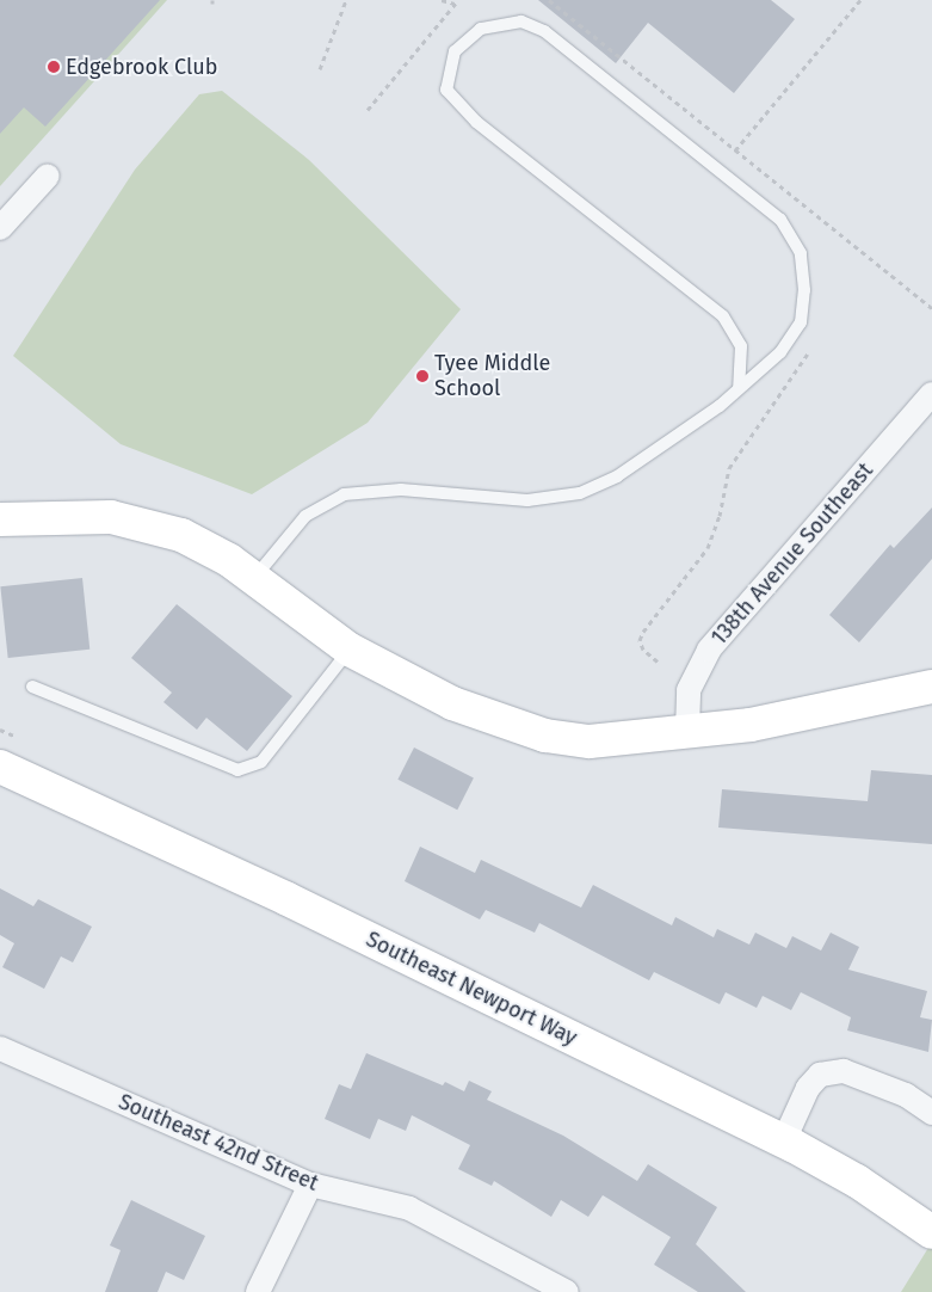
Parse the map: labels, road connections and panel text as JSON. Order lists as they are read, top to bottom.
{
  "streets": {
    "main road": ["Southeast Newport Way"],
    "street": ["138th Avenue Southeast", "Southeast 42nd Street"]
  },
  "places": ["Edgebrook Club", "Tyee Middle School"]
}
